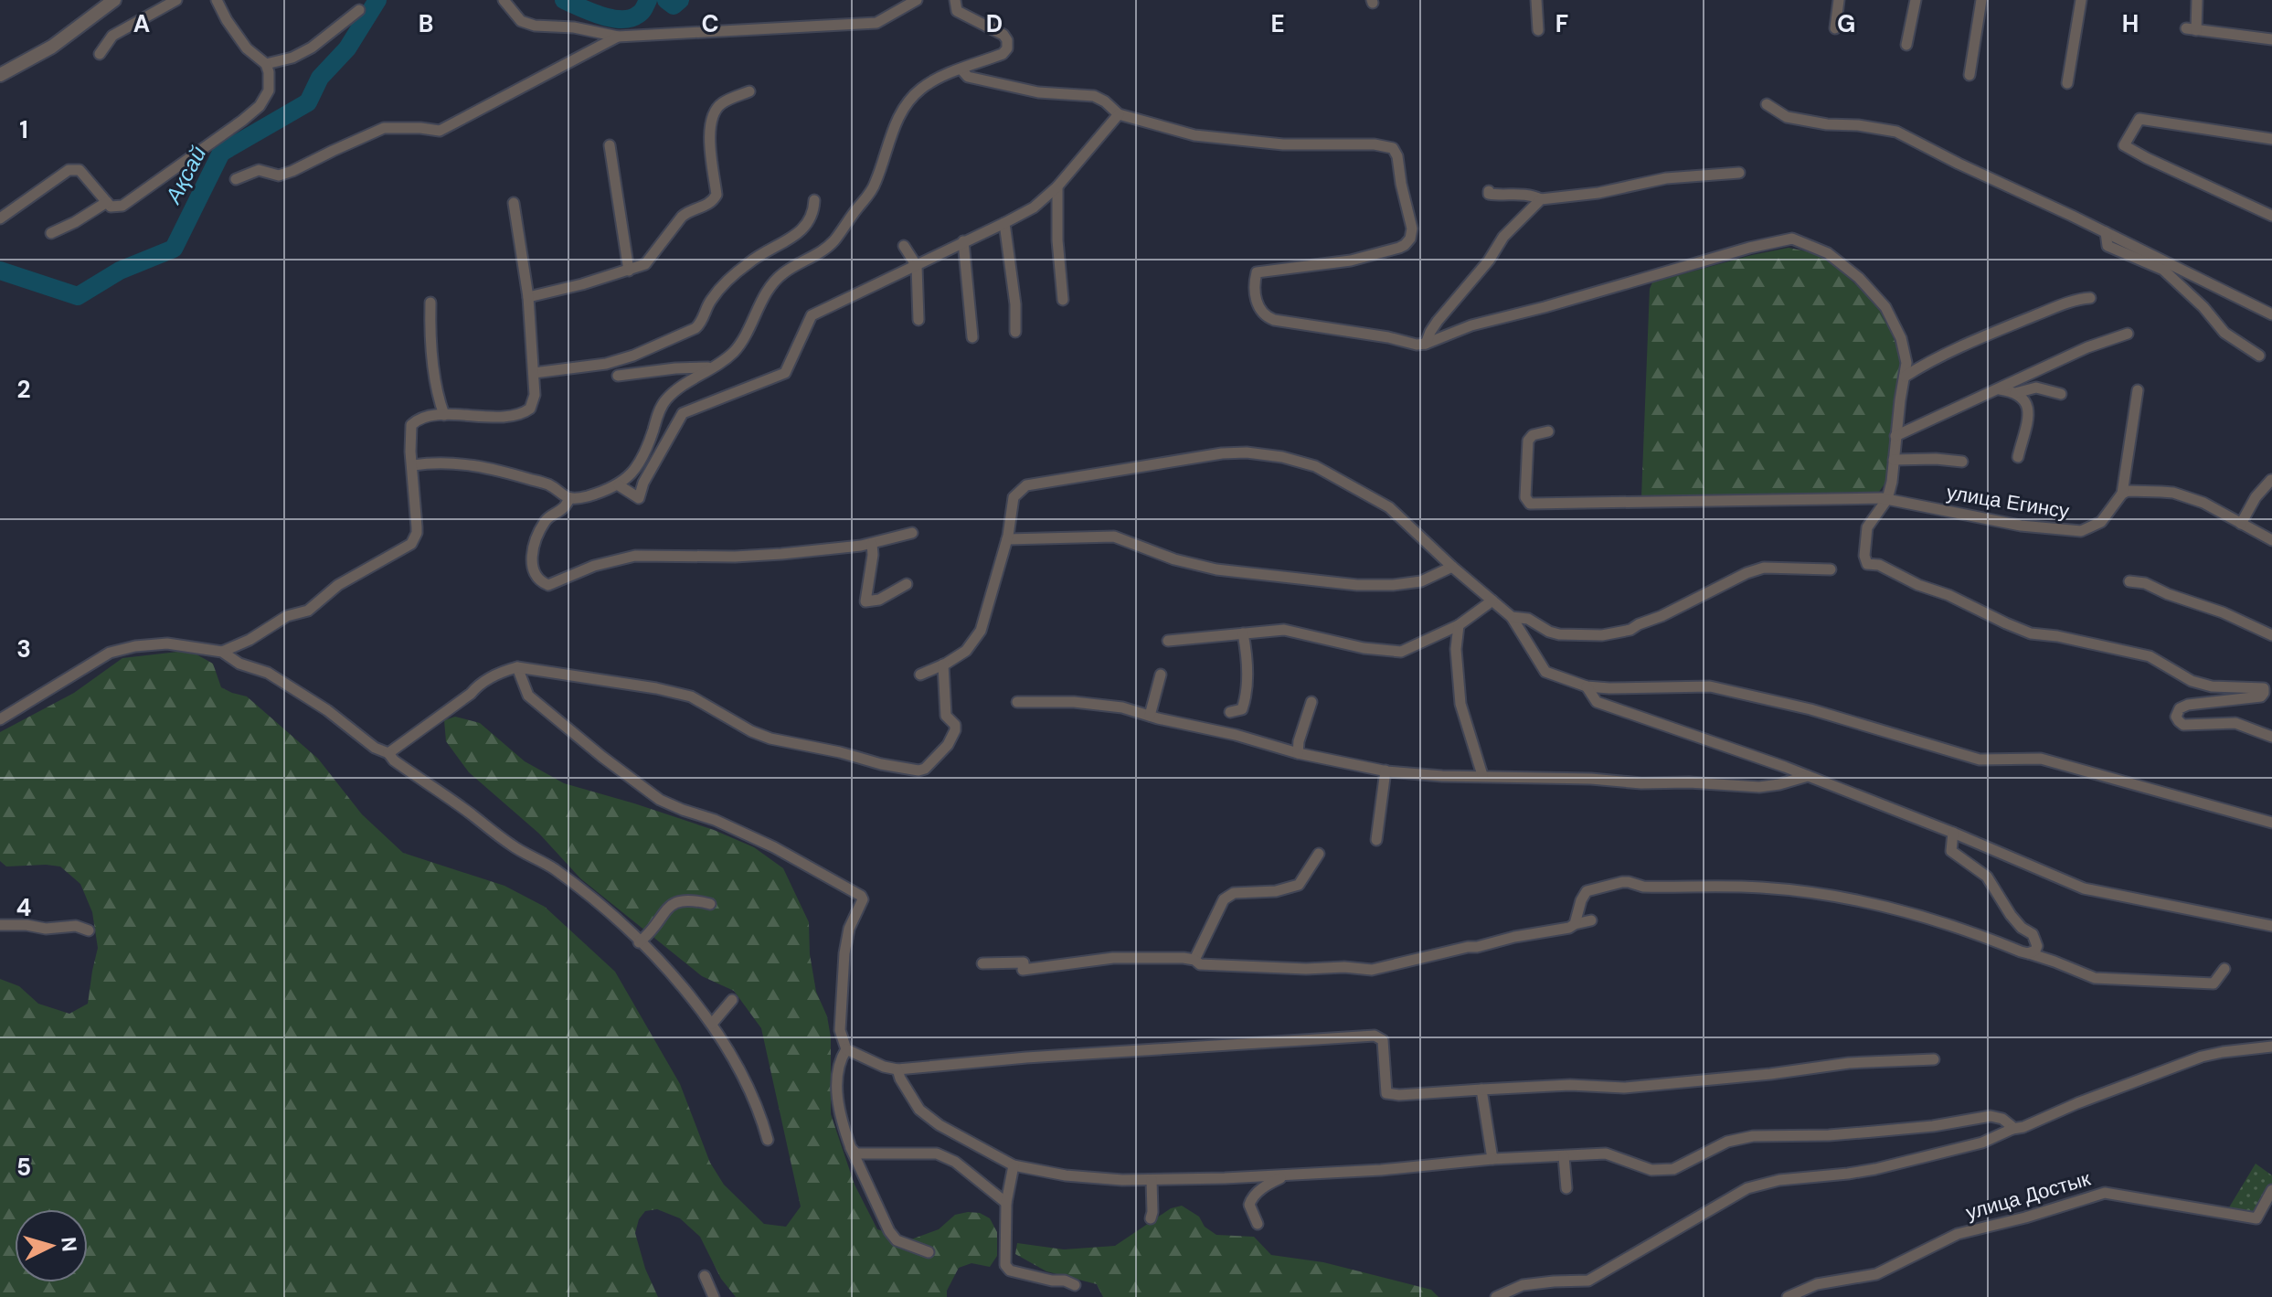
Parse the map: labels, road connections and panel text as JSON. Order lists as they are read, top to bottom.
{
  "streets": {
    "street": ["улица Егинсу", "улица Достык"]
  },
  "water": ["Ақсай"],
  "north": "right",
  "grid": {
    "columns": [
      "A",
      "B",
      "C",
      "D",
      "E",
      "F",
      "G",
      "H"
    ],
    "rows": [
      "1",
      "2",
      "3",
      "4",
      "5"
    ]
  }
}
